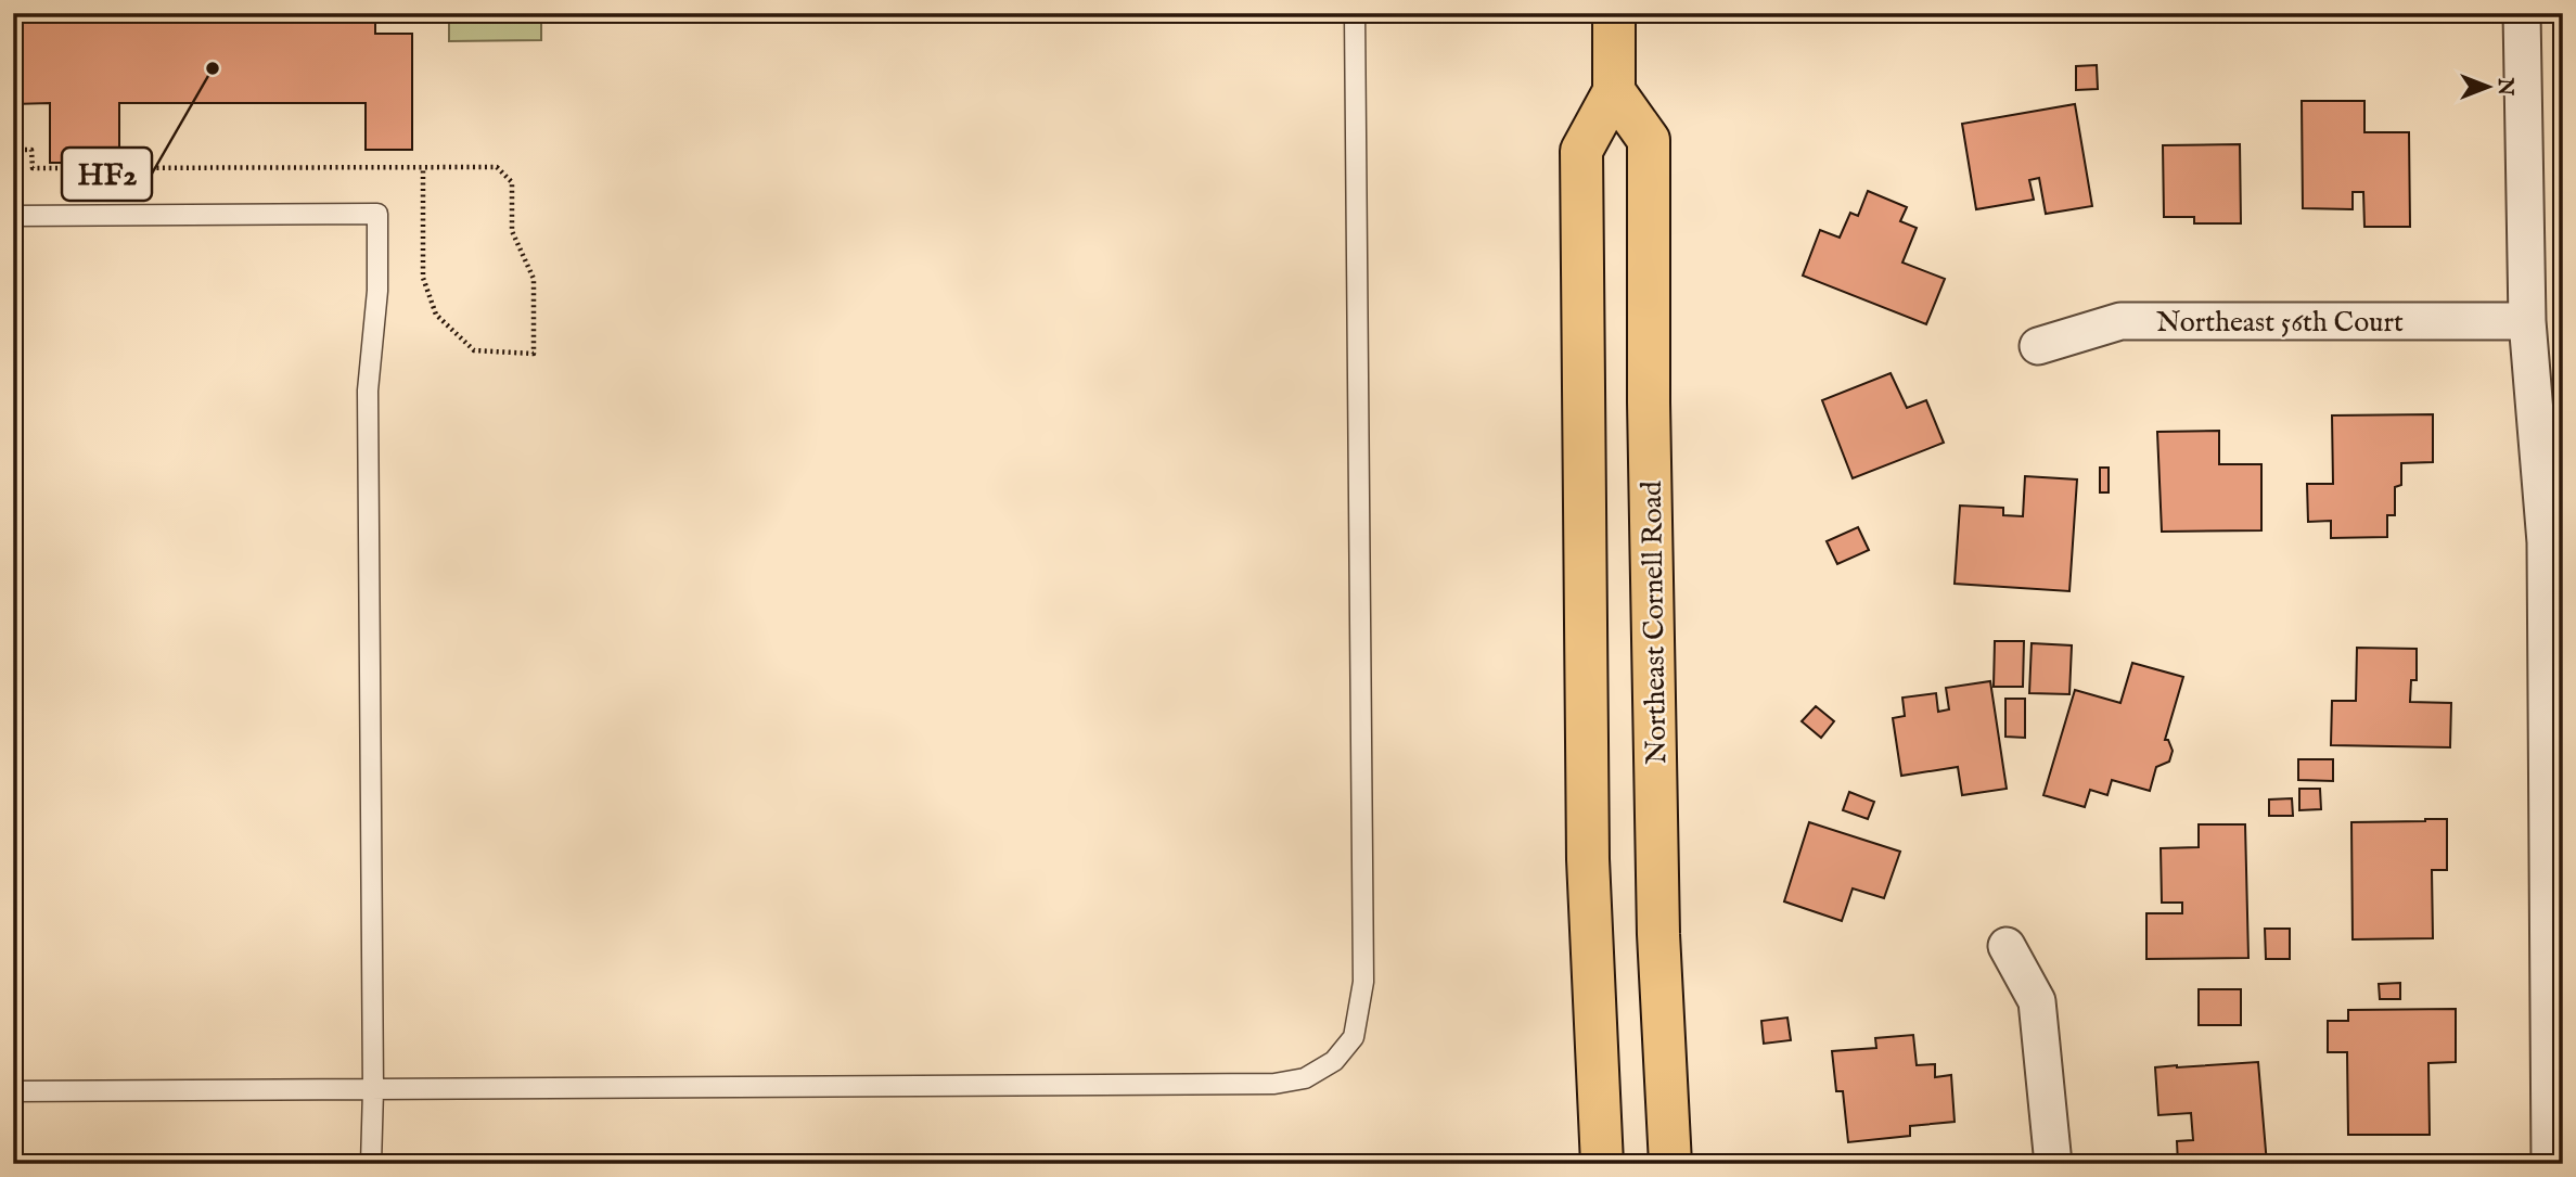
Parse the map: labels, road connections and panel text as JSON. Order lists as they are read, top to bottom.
{
  "streets": {
    "highway": ["Northeast Cornell Road"],
    "street": ["Northeast 56th Court"]
  },
  "places": ["HF2"],
  "north": "right"
}
